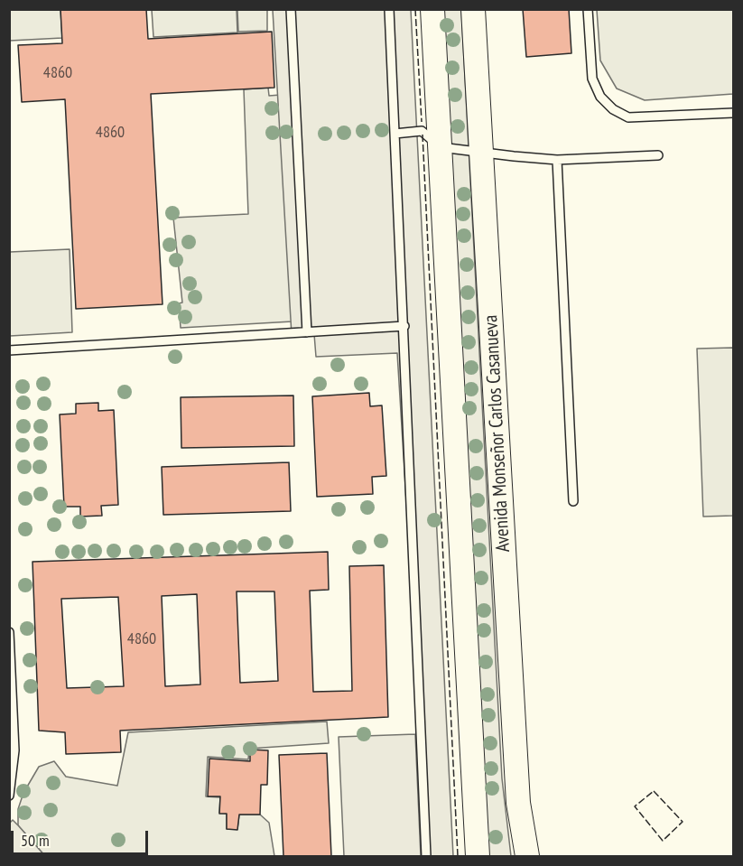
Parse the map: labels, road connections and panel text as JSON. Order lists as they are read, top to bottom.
{
  "streets": {
    "main road": ["Avenida Monseñor Carlos Casanueva"]
  },
  "house_numbers": ["4860", "4860", "4860"],
  "scale_bar": "50 m"
}
